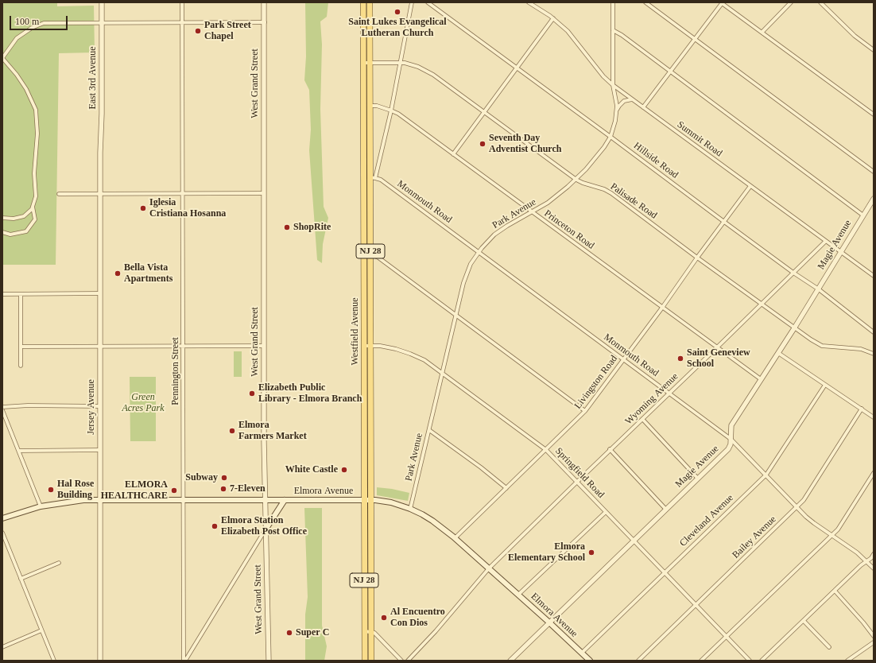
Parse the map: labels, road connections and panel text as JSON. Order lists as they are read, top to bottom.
{
  "streets": {
    "main road": ["NJ 28", "Westfield Avenue", "Elmora Avenue"],
    "street": [
      "East 3rd Avenue",
      "West Grand Street",
      "Summit Road",
      "Hillside Road",
      "Palisade Road",
      "Monmouth Road",
      "Park Avenue",
      "Princeton Road",
      "Magie Avenue",
      "Pennington Street",
      "Livingston Road",
      "Wyoming Avenue",
      "Jersey Avenue",
      "Springfield Road",
      "Cleveland Avenue",
      "Bailey Avenue"
    ]
  },
  "crossings": [
    ["East 3rd Avenue", "Jersey Avenue"],
    ["West Grand Street", "Elmora Avenue"],
    ["Summit Road", "Park Avenue"],
    ["Summit Road", "Magie Avenue"],
    ["Summit Road", "Livingston Road"],
    ["Summit Road", "Wyoming Avenue"],
    ["Hillside Road", "Park Avenue"],
    ["Hillside Road", "Magie Avenue"],
    ["Hillside Road", "Livingston Road"],
    ["Hillside Road", "Wyoming Avenue"],
    ["Palisade Road", "Park Avenue"],
    ["Palisade Road", "Magie Avenue"],
    ["Palisade Road", "Westfield Avenue"],
    ["Palisade Road", "Livingston Road"],
    ["Palisade Road", "Wyoming Avenue"],
    ["Monmouth Road", "Park Avenue"],
    ["Monmouth Road", "Magie Avenue"],
    ["Monmouth Road", "Westfield Avenue"],
    ["Monmouth Road", "Livingston Road"],
    ["Monmouth Road", "Wyoming Avenue"],
    ["Monmouth Road", "Cleveland Avenue"],
    ["Monmouth Road", "Bailey Avenue"],
    ["Park Avenue", "Princeton Road"],
    ["Park Avenue", "Springfield Road"],
    ["Park Avenue", "Elmora Avenue"],
    ["Princeton Road", "Magie Avenue"],
    ["Princeton Road", "Westfield Avenue"],
    ["Princeton Road", "Livingston Road"],
    ["Princeton Road", "Wyoming Avenue"],
    ["Magie Avenue", "Springfield Road"],
    ["Magie Avenue", "Elmora Avenue"],
    ["Westfield Avenue", "Springfield Road"],
    ["Westfield Avenue", "Elmora Avenue"],
    ["Pennington Street", "Elmora Avenue"],
    ["Livingston Road", "Springfield Road"],
    ["Livingston Road", "Elmora Avenue"],
    ["Wyoming Avenue", "Springfield Road"],
    ["Wyoming Avenue", "Elmora Avenue"],
    ["Jersey Avenue", "Elmora Avenue"],
    ["Springfield Road", "Cleveland Avenue"],
    ["Springfield Road", "Bailey Avenue"],
    ["Elmora Avenue", "Cleveland Avenue"]
  ],
  "parks": ["Green Acres Park"],
  "places": [
    "Saint Lukes Evangelical Lutheran Church",
    "Park Street Chapel",
    "Seventh Day Adventist Church",
    "Iglesia Cristiana Hosanna",
    "ShopRite",
    "Bella Vista Apartments",
    "Saint Geneview School",
    "Elizabeth Public Library - Elmora Branch",
    "Elmora Farmers Market",
    "White Castle",
    "Subway",
    "7-Eleven",
    "Hal Rose Building",
    "ELMORA HEALTHCARE",
    "Elmora Station Elizabeth Post Office",
    "Elmora Elementary School",
    "Al Encuentro Con Dios",
    "Super C"
  ],
  "scale_bar": "100 m"
}
